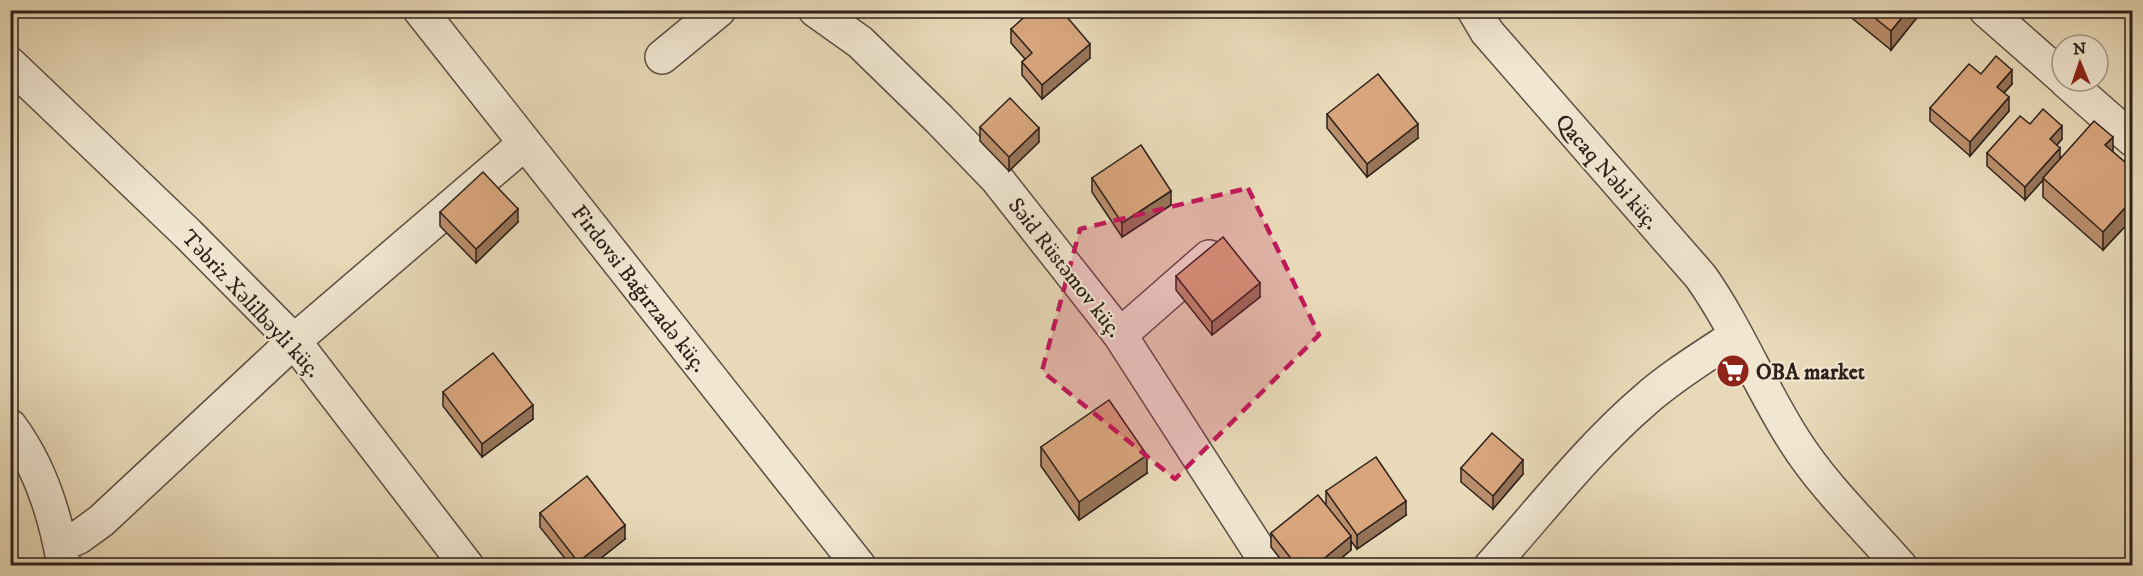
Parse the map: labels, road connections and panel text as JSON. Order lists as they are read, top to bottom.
{
  "streets": {
    "street": [
      "Qacaq Nəbi küç.",
      "Səid Rüstəmov küç.",
      "Firdovsi Bağırzadə küç.",
      "Təbriz Xəlilbəyli küç."
    ]
  },
  "places": {
    "supermarket": ["OBA market"]
  },
  "north": "top"
}
